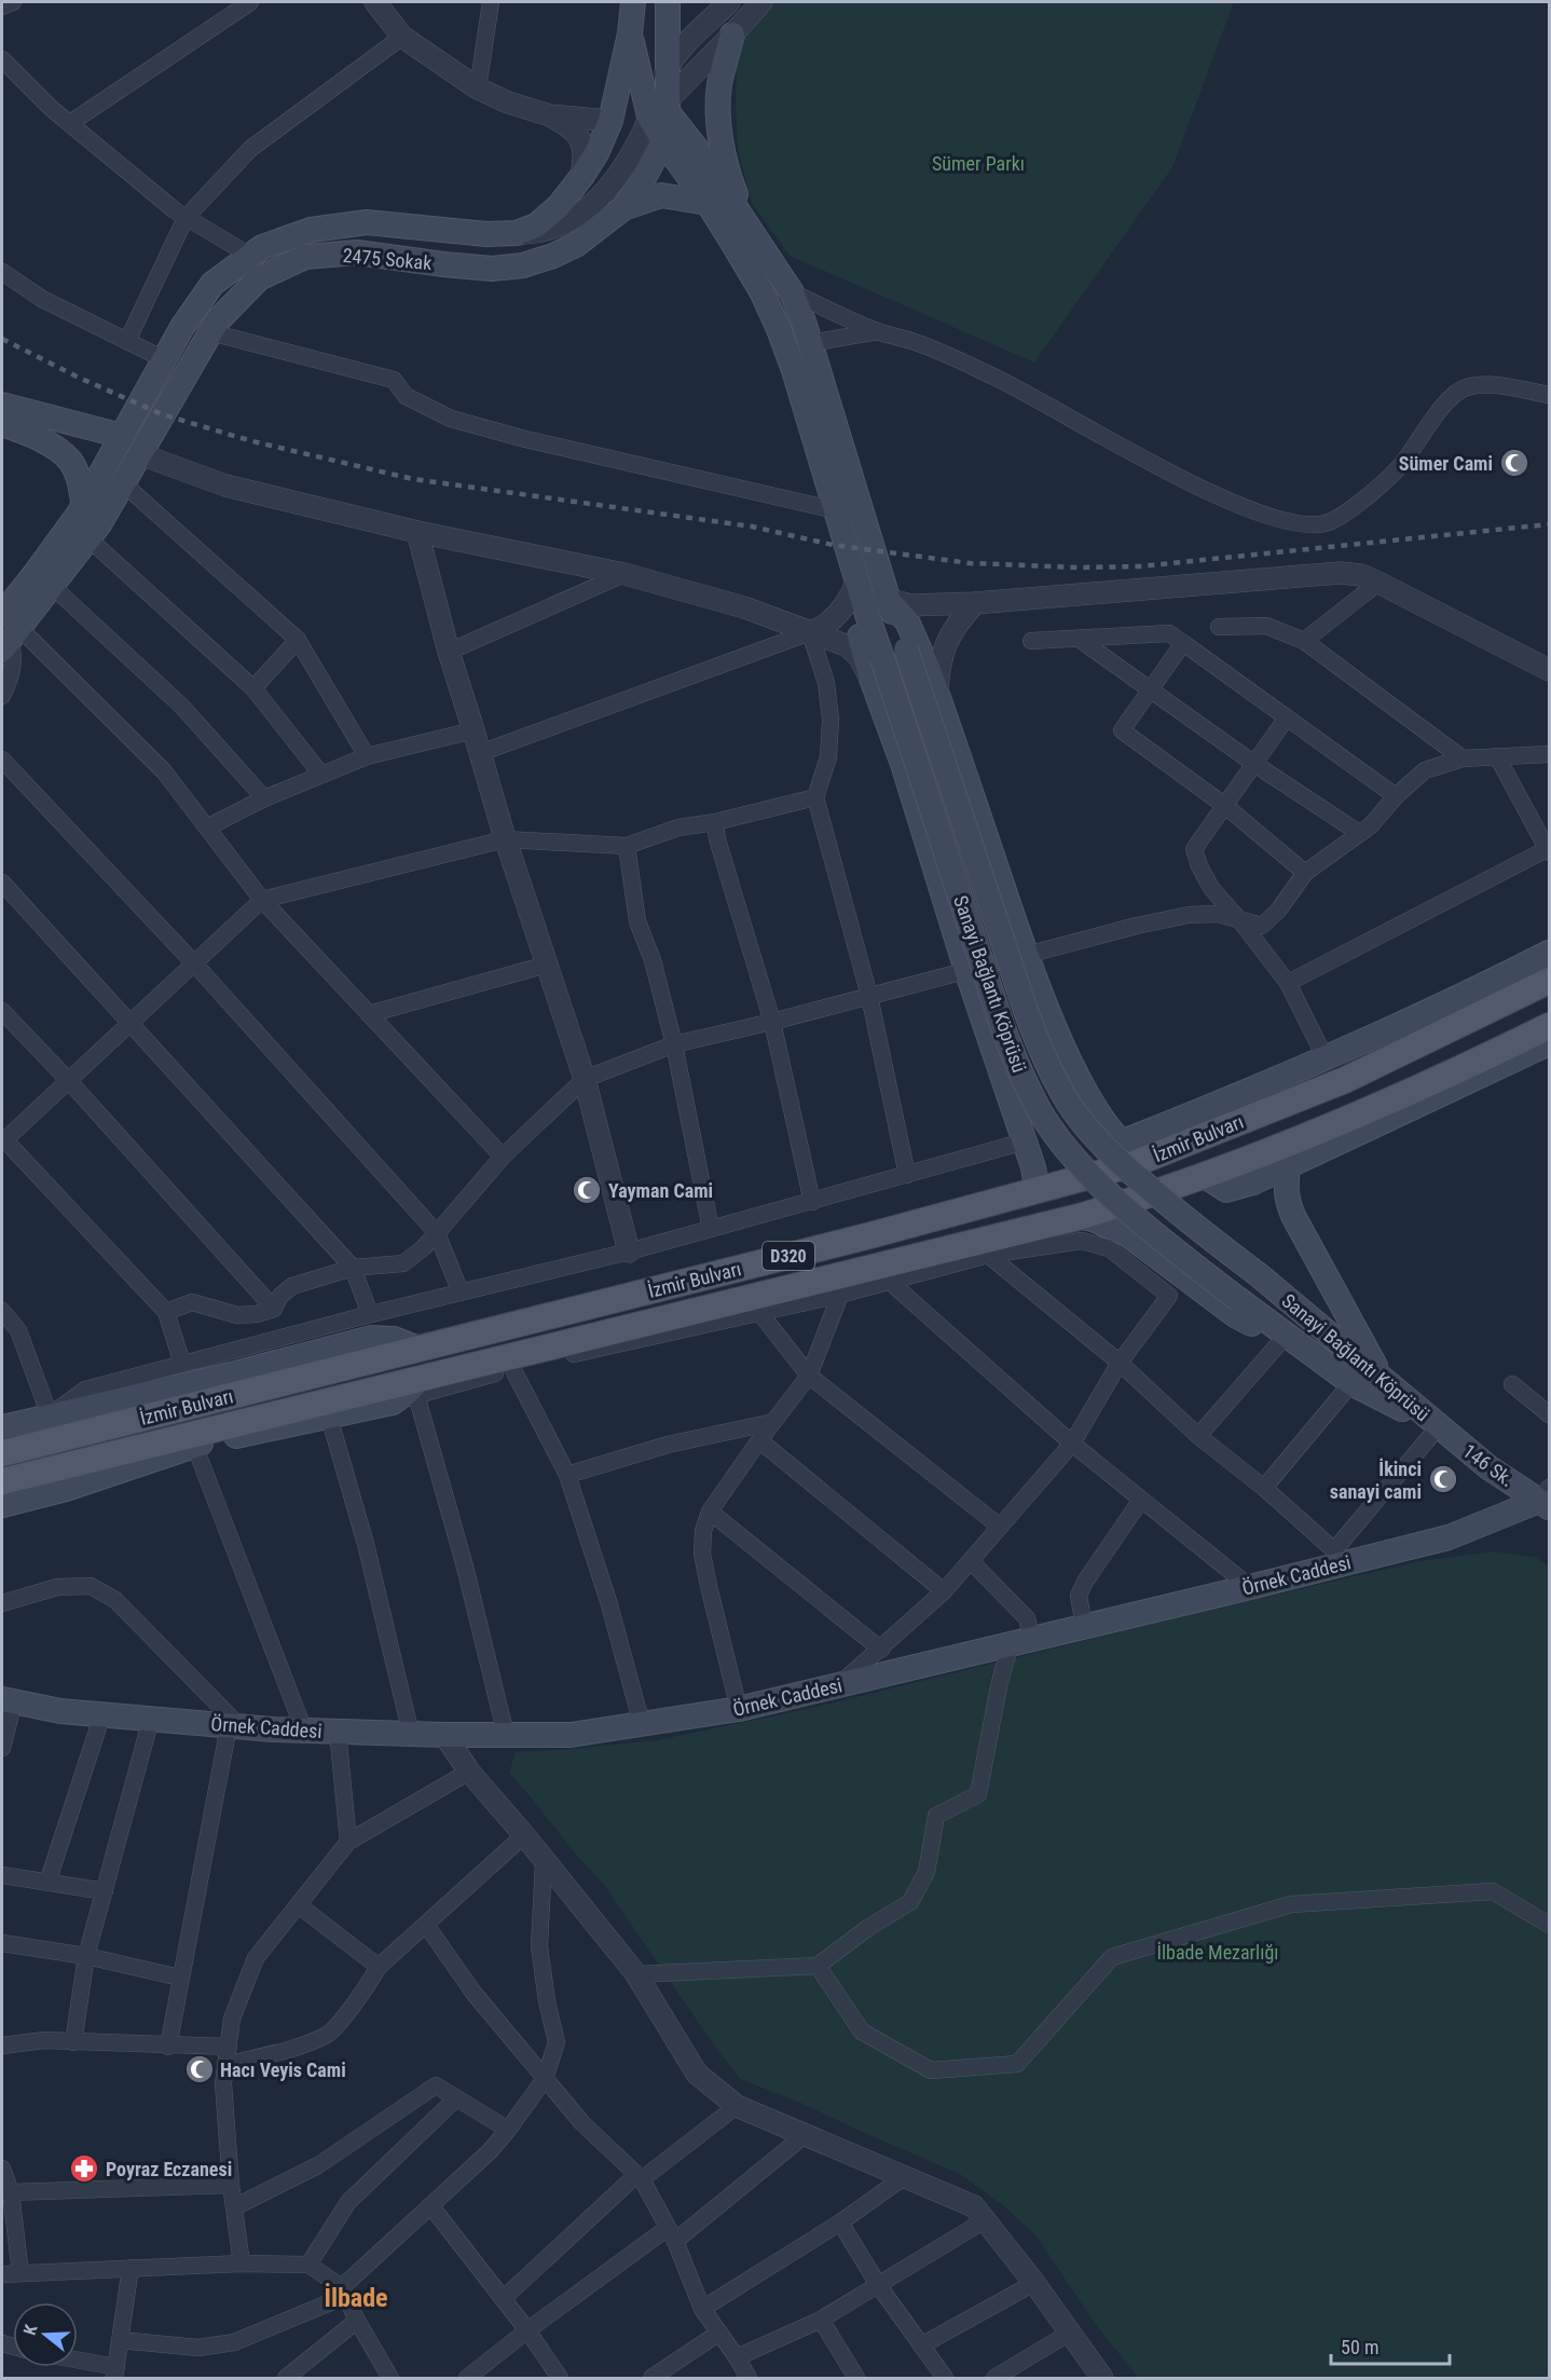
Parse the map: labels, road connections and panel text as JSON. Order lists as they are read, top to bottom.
{
  "streets": {
    "main road": [
      "2475 Sokak",
      "Sanayi Bağlantı Köprüsü",
      "İzmir Bulvarı",
      "D320",
      "146 Sk.",
      "Örnek Caddesi"
    ]
  },
  "crossings": [
    ["Sanayi Bağlantı Köprüsü", "146 Sk."],
    ["146 Sk.", "Örnek Caddesi"]
  ],
  "districts": ["İlbade"],
  "parks": ["Sümer Parkı", "İlbade Mezarlığı"],
  "places": {
    "mosque": [
      "Sümer Cami",
      "Yayman Cami",
      "İkinci sanayi cami",
      "Hacı Veyis Cami"
    ],
    "pharmacy": ["Poyraz Eczanesi"]
  },
  "scale_bar": "50 m",
  "north": "left"
}
